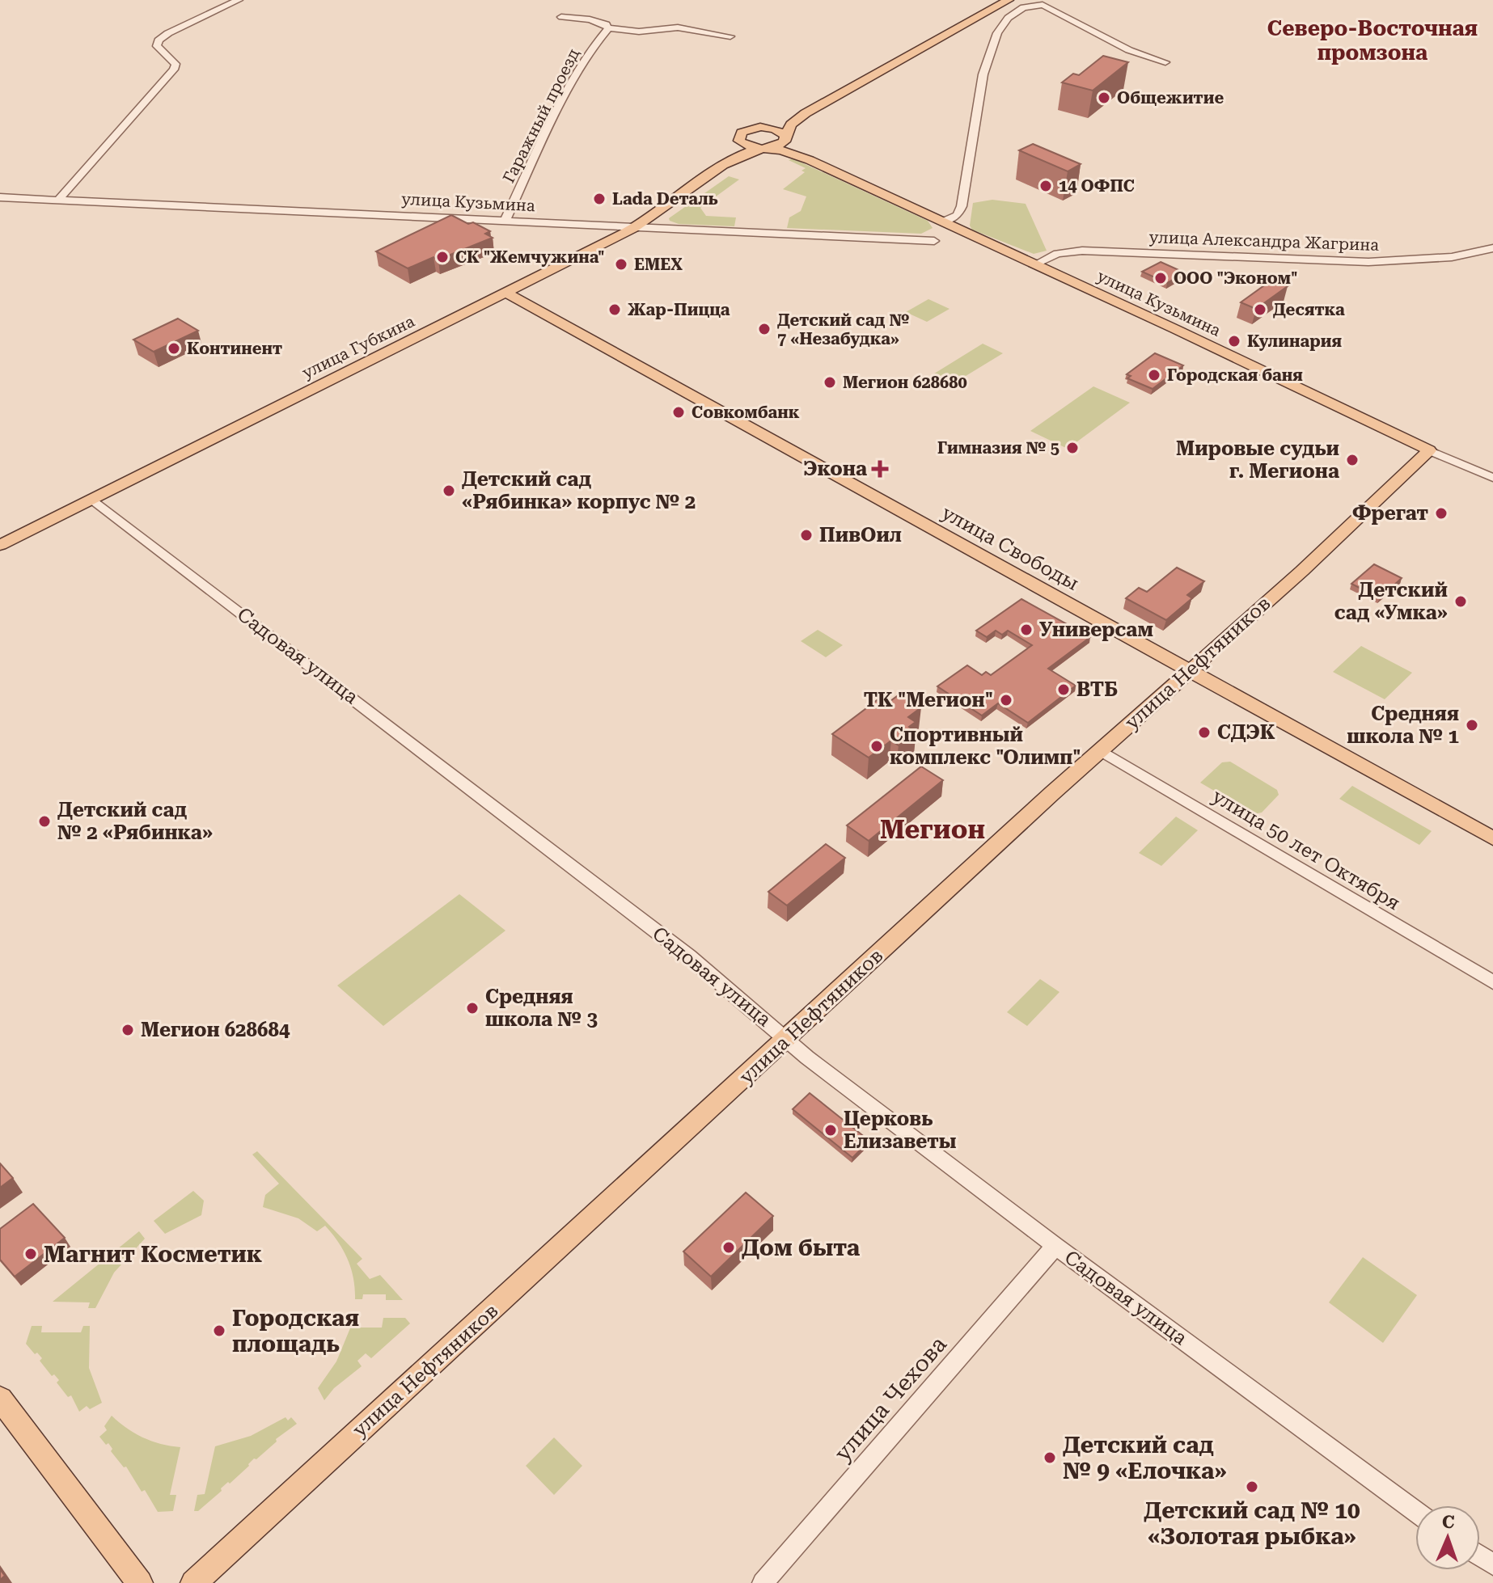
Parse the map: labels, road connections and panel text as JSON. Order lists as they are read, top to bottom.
{
  "streets": {
    "main road": [
      "улица Кузьмина",
      "улица Губкина",
      "улица Свободы",
      "улица Нефтяников"
    ],
    "street": [
      "Гаражный проезд",
      "улица Александра Жагрина",
      "Садовая улица",
      "улица 50 лет Октября",
      "улица Чехова"
    ]
  },
  "crossings": [
    ["Гаражный проезд", "улица Кузьмина"],
    ["улица Кузьмина", "улица Александра Жагрина"],
    ["улица Кузьмина", "улица Губкина"],
    ["улица Кузьмина", "улица Нефтяников"],
    ["улица Губкина", "улица Свободы"],
    ["улица Губкина", "Садовая улица"],
    ["улица Свободы", "улица Нефтяников"],
    ["Садовая улица", "улица Нефтяников"],
    ["Садовая улица", "улица Чехова"],
    ["улица Нефтяников", "улица 50 лет Октября"]
  ],
  "districts": ["Северо-Восточная промзона", "Мегион"],
  "places": {
    "other": [
      "Общежитие",
      "14 ОФПС",
      "Lada Dеталь",
      "СК \"Жемчужина\"",
      "EMEX",
      "ООО \"Эконом\"",
      "Жар-Пицца",
      "Десятка",
      "Детский сад № 7 «Незабудка»",
      "Кулинария",
      "Континент",
      "Городская баня",
      "Мегион 628680",
      "Совкомбанк",
      "Гимназия № 5",
      "Мировые судьи г. Мегиона",
      "Детский сад «Рябинка» корпус № 2",
      "Фрегат",
      "ПивОил",
      "Детский сад «Умка»",
      "Универсам",
      "ВТБ",
      "ТК \"Мегион\"",
      "Средняя школа № 1",
      "СДЭК",
      "Спортивный комплекс \"Олимп\"",
      "Детский сад № 2 «Рябинка»",
      "Средняя школа № 3",
      "Мегион 628684",
      "Церковь Елизаветы",
      "Дом быта",
      "Магнит Косметик",
      "Городская площадь",
      "Детский сад № 9 «Елочка»",
      "Детский сад № 10 «Золотая рыбка»"
    ],
    "health": ["Экона"]
  },
  "north": "top"
}
